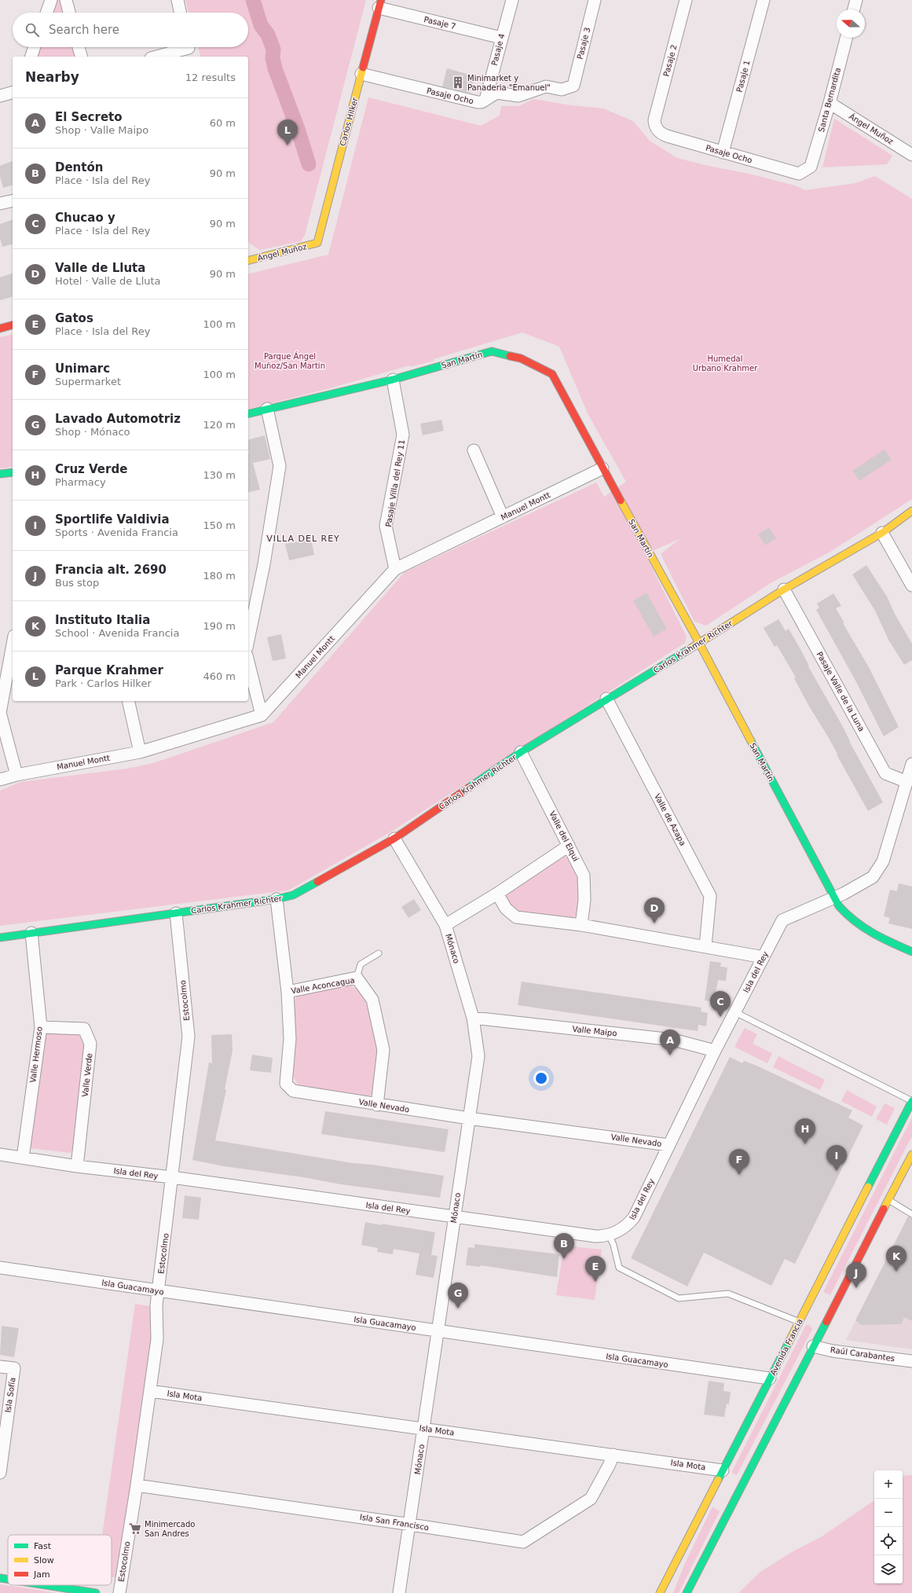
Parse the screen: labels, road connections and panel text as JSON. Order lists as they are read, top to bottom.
{
  "streets": {
    "street": [
      "Pasaje 7",
      "Pasaje 3",
      "Pasaje 4",
      "Pasaje 2",
      "Pasaje 1",
      "Pasaje Ocho",
      "Santa Bernardita",
      "Carlos Hilker",
      "Ángel Muñoz",
      "San Martín",
      "Pasaje Villa del Rey 11",
      "Manuel Montt",
      "Carlos Krahmer Richter",
      "Pasaje Valle de la Luna",
      "Valle de Azapa",
      "Valle del Elqui",
      "Mónaco",
      "Isla del Rey",
      "Valle Aconcagua",
      "Estocolmo",
      "Valle Maipo",
      "Valle Hermoso",
      "Valle Verde",
      "Valle Nevado",
      "Isla Guacamayo",
      "Avenida Francia",
      "Raúl Carabantes",
      "Isla Sofía",
      "Isla Mota",
      "Isla San Francisco"
    ]
  },
  "crossings": [
    ["Pasaje 7", "Pasaje 4"],
    ["Pasaje 7", "Carlos Hilker"],
    ["Pasaje 3", "Pasaje Ocho"],
    ["Pasaje 4", "Pasaje Ocho"],
    ["Pasaje 2", "Pasaje Ocho"],
    ["Pasaje 1", "Pasaje Ocho"],
    ["Pasaje Ocho", "Santa Bernardita"],
    ["Pasaje Ocho", "Carlos Hilker"],
    ["Santa Bernardita", "Ángel Muñoz"],
    ["Carlos Hilker", "Ángel Muñoz"],
    ["San Martín", "Pasaje Villa del Rey 11"],
    ["San Martín", "Manuel Montt"],
    ["San Martín", "Carlos Krahmer Richter"],
    ["San Martín", "Isla del Rey"],
    ["Pasaje Villa del Rey 11", "Manuel Montt"],
    ["Carlos Krahmer Richter", "Pasaje Valle de la Luna"],
    ["Carlos Krahmer Richter", "Valle de Azapa"],
    ["Carlos Krahmer Richter", "Valle del Elqui"],
    ["Carlos Krahmer Richter", "Mónaco"],
    ["Carlos Krahmer Richter", "Estocolmo"],
    ["Carlos Krahmer Richter", "Valle Hermoso"],
    ["Carlos Krahmer Richter", "Valle Nevado"],
    ["Pasaje Valle de la Luna", "Isla del Rey"],
    ["Mónaco", "Isla del Rey"],
    ["Mónaco", "Valle Maipo"],
    ["Mónaco", "Valle Nevado"],
    ["Mónaco", "Isla Guacamayo"],
    ["Mónaco", "Isla Mota"],
    ["Mónaco", "Isla San Francisco"],
    ["Isla del Rey", "Estocolmo"],
    ["Isla del Rey", "Valle Maipo"],
    ["Isla del Rey", "Valle Hermoso"],
    ["Isla del Rey", "Valle Verde"],
    ["Isla del Rey", "Valle Nevado"],
    ["Valle Aconcagua", "Valle Nevado"],
    ["Estocolmo", "Isla Guacamayo"],
    ["Estocolmo", "Isla Mota"],
    ["Estocolmo", "Isla San Francisco"],
    ["Valle Hermoso", "Valle Verde"],
    ["Isla Guacamayo", "Avenida Francia"],
    ["Avenida Francia", "Isla Mota"],
    ["Isla Mota", "Isla San Francisco"]
  ],
  "districts": ["VILLA DEL REY"],
  "parks": ["Parque Ángel Muñoz/San Martin", "Humedal Urbano Krahmer"],
  "places": {
    "building": ["Minimarket y Panaderia \"Emanuel\""],
    "supermarket": ["Minimercado San Andres"]
  },
  "legend": ["Fast", "Slow", "Jam"],
  "north": "left",
  "page": {
    "search": "Search here",
    "heading": ["Nearby", "12 results"],
    "list": [
      {
        "mark": "A",
        "name": "El Secreto",
        "note": "Shop · Valle Maipo",
        "value": "60 m"
      },
      {
        "mark": "B",
        "name": "Dentón",
        "note": "Place · Isla del Rey",
        "value": "90 m"
      },
      {
        "mark": "C",
        "name": "Chucao y",
        "note": "Place · Isla del Rey",
        "value": "90 m"
      },
      {
        "mark": "D",
        "name": "Valle de Lluta",
        "note": "Hotel · Valle de Lluta",
        "value": "90 m"
      },
      {
        "mark": "E",
        "name": "Gatos",
        "note": "Place · Isla del Rey",
        "value": "100 m"
      },
      {
        "mark": "F",
        "name": "Unimarc",
        "note": "Supermarket",
        "value": "100 m"
      },
      {
        "mark": "G",
        "name": "Lavado Automotriz",
        "note": "Shop · Mónaco",
        "value": "120 m"
      },
      {
        "mark": "H",
        "name": "Cruz Verde",
        "note": "Pharmacy",
        "value": "130 m"
      },
      {
        "mark": "I",
        "name": "Sportlife Valdivia",
        "note": "Sports · Avenida Francia",
        "value": "150 m"
      },
      {
        "mark": "J",
        "name": "Francia alt. 2690",
        "note": "Bus stop",
        "value": "180 m"
      },
      {
        "mark": "K",
        "name": "Instituto Italia",
        "note": "School · Avenida Francia",
        "value": "190 m"
      },
      {
        "mark": "L",
        "name": "Parque Krahmer",
        "note": "Park · Carlos Hilker",
        "value": "460 m"
      }
    ],
    "pins": [
      "L",
      "D",
      "C",
      "A",
      "H",
      "I",
      "F",
      "B",
      "K",
      "E",
      "J",
      "G"
    ],
    "map_buttons": ["+", "−"]
  }
}
